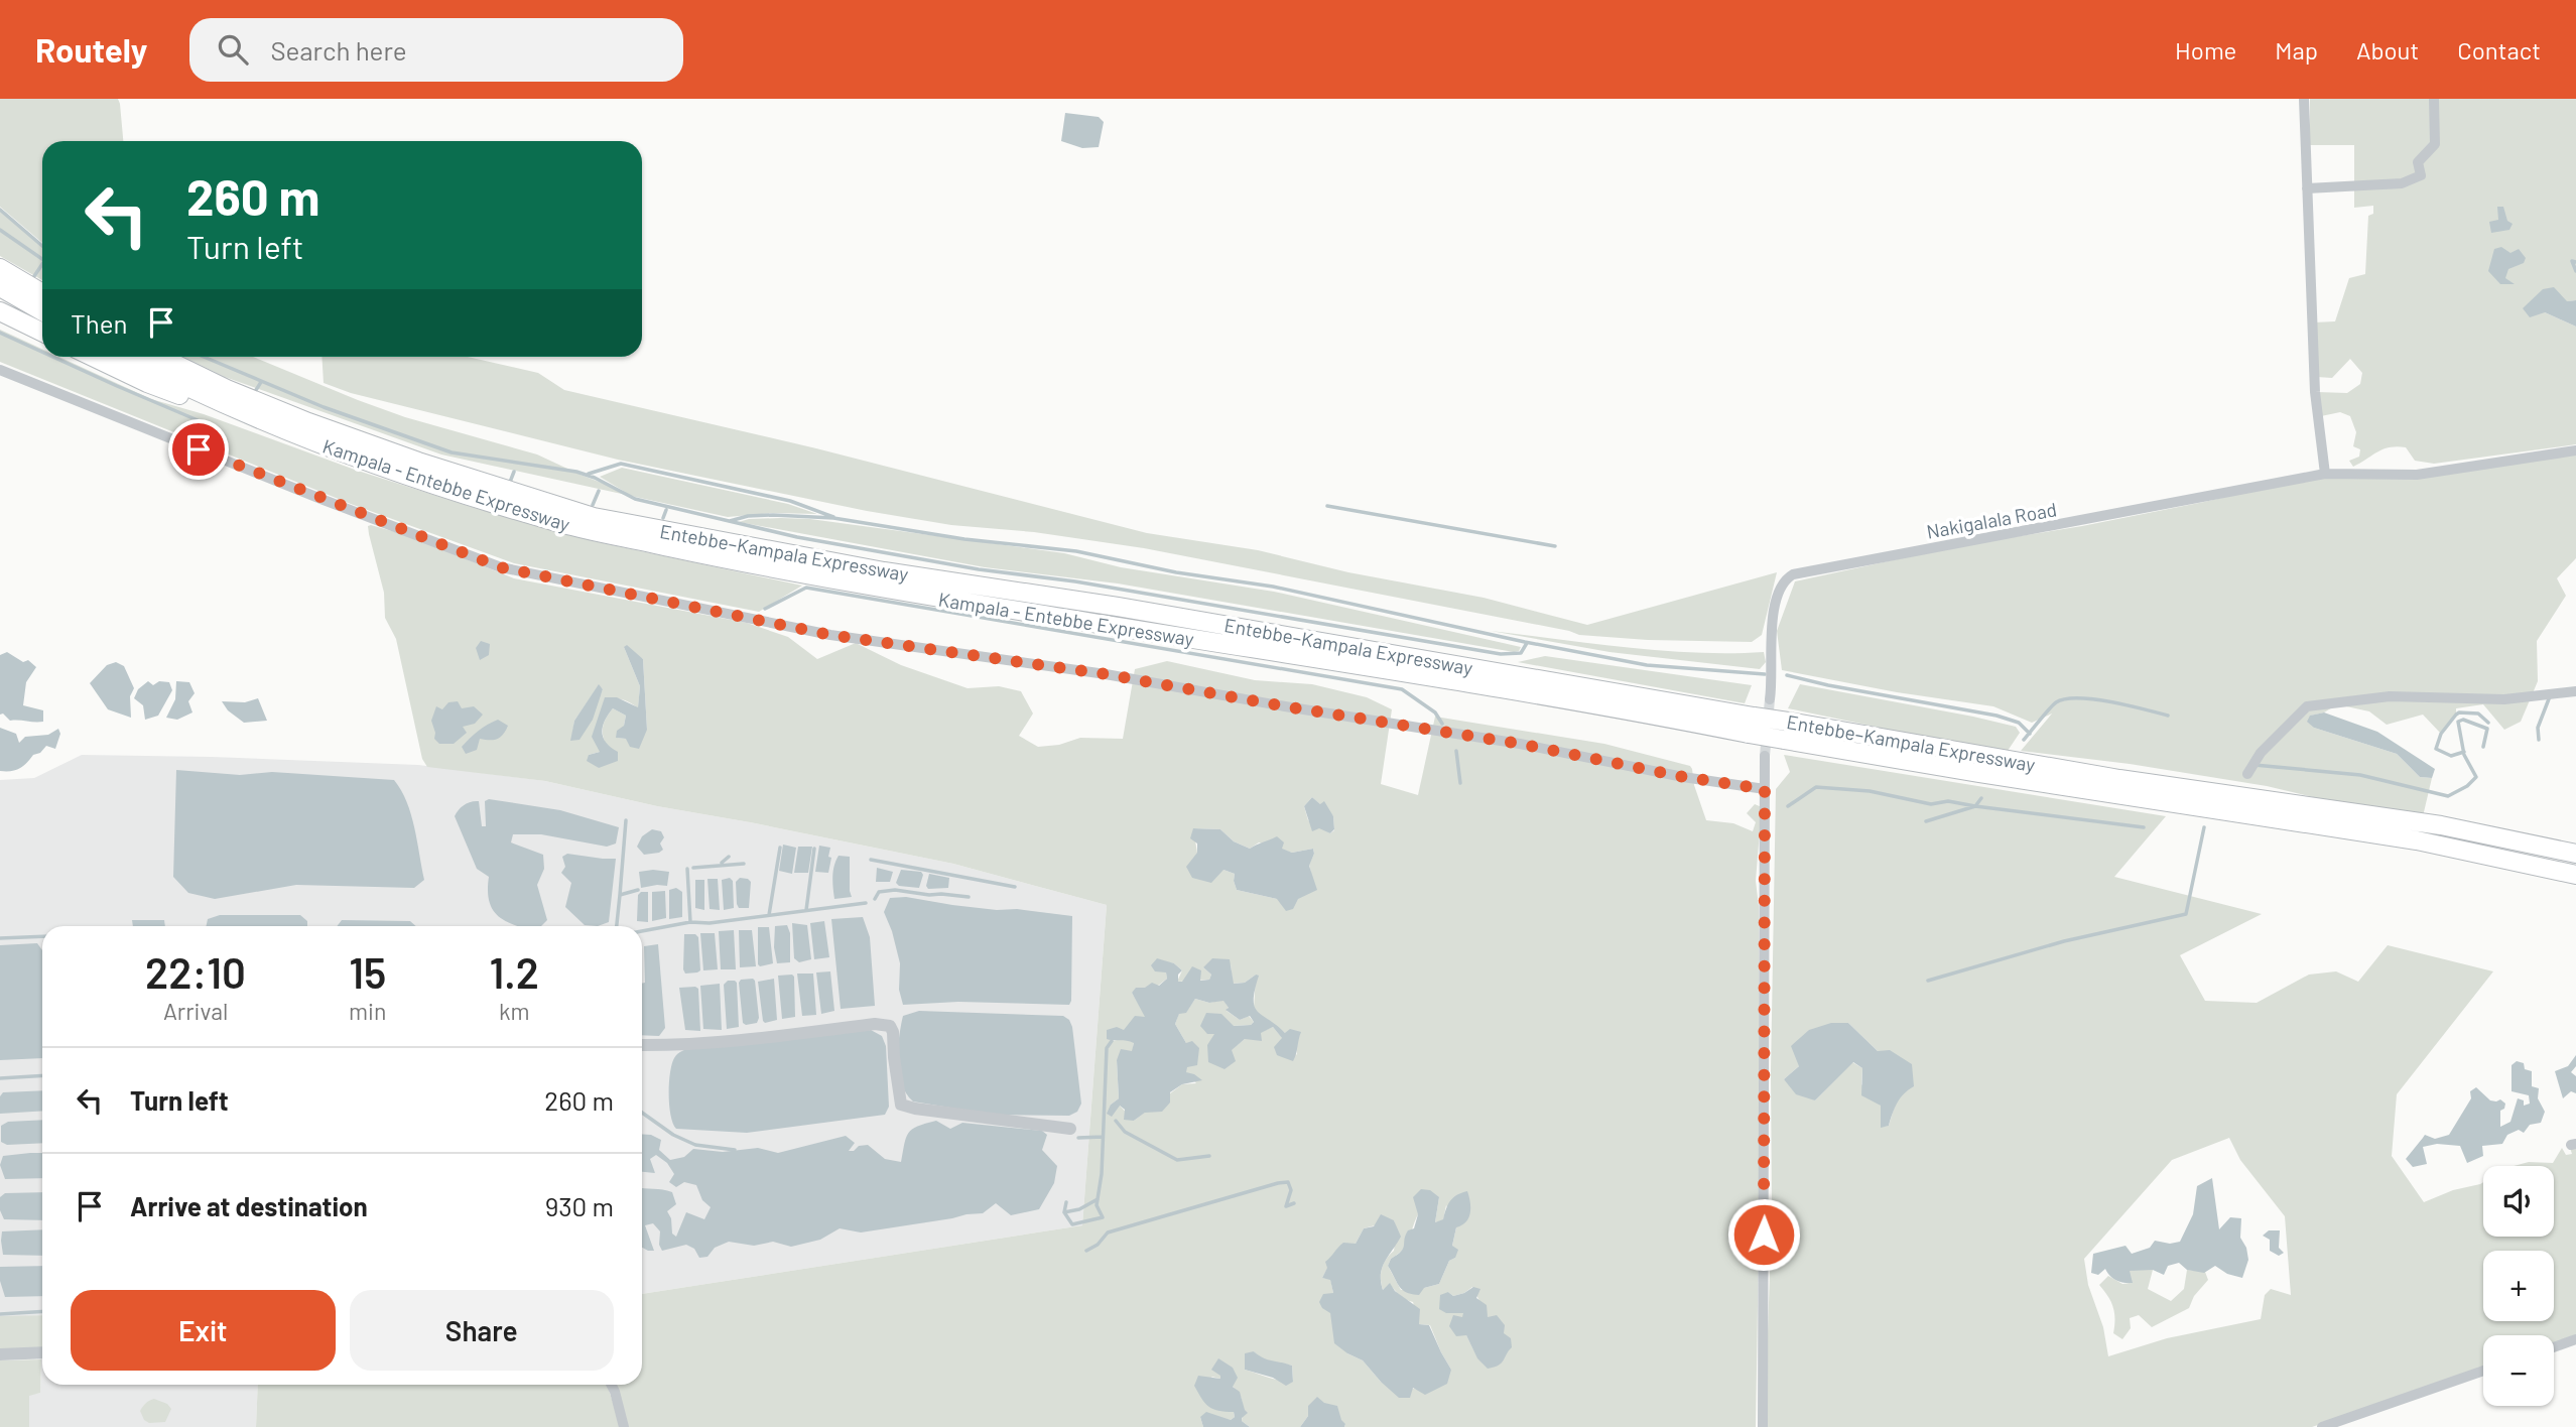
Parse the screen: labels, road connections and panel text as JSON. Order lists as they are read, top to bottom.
{
  "streets": {
    "highway": ["Kampala - Entebbe Expressway", "Entebbe–Kampala Expressway"],
    "street": ["Nakigalala Road"]
  },
  "crossings": [
    ["Kampala - Entebbe Expressway", "Entebbe–Kampala Expressway"]
  ],
  "page": {
    "header": "Routely",
    "search": "Search here",
    "nav": [
      "Home",
      "Map",
      "About",
      "Contact"
    ],
    "turn": ["260 m", "Turn left"],
    "then": "Then",
    "eta": [
      "22:10",
      "Arrival",
      "15",
      "min",
      "1.2",
      "km"
    ],
    "list": [
      {
        "name": "Turn left",
        "value": "260 m"
      },
      {
        "name": "Arrive at destination",
        "value": "930 m"
      }
    ],
    "map_buttons": ["+", "−"],
    "buttons": ["Exit", "Share"]
  }
}
